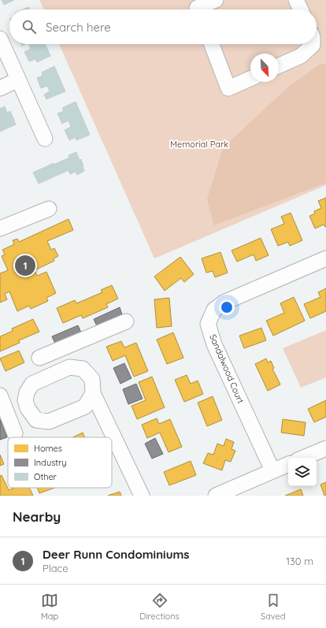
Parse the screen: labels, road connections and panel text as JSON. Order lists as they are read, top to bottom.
{
  "streets": {
    "street": ["Sandalwood Court"]
  },
  "parks": ["Memorial Park"],
  "legend": ["Homes", "Industry", "Other"],
  "north": "bottom right",
  "page": {
    "search": "Search here",
    "pins": "1",
    "heading": "Nearby",
    "list": [
      {
        "mark": "1",
        "name": "Deer Runn Condominiums",
        "note": "Place",
        "value": "130 m"
      }
    ],
    "nav": ["Map", "Directions", "Saved"]
  }
}
